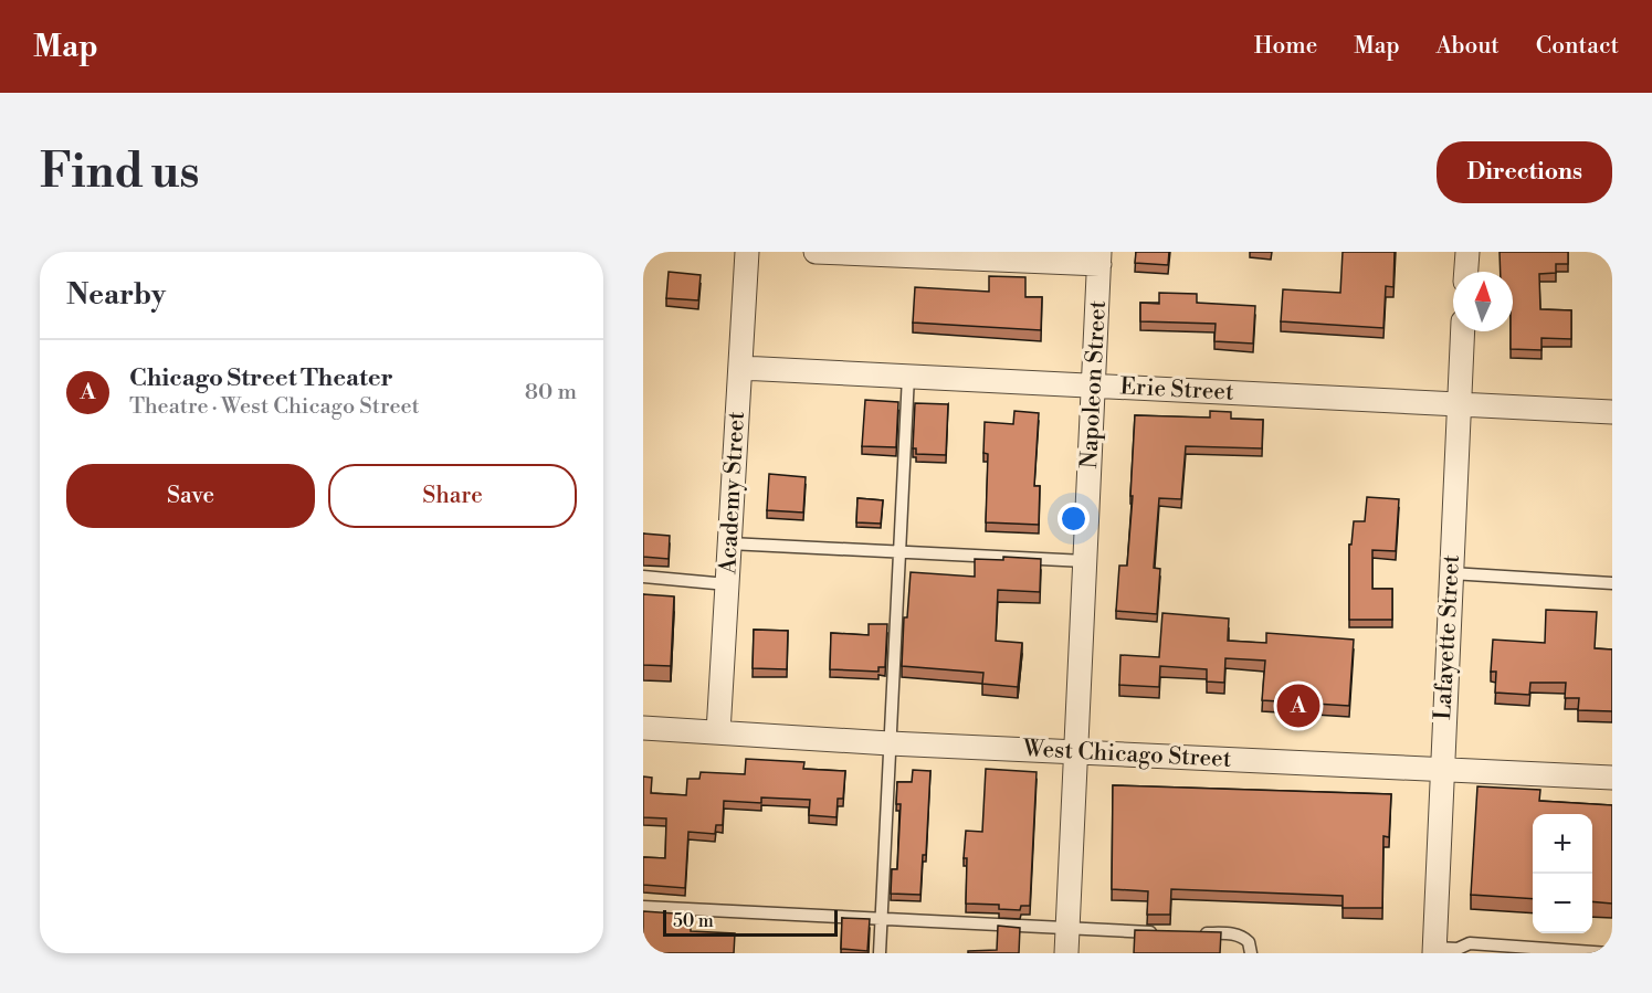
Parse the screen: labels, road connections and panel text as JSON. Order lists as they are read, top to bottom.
{
  "streets": {
    "street": [
      "Napoleon Street",
      "Erie Street",
      "Academy Street",
      "Lafayette Street",
      "West Chicago Street"
    ]
  },
  "crossings": [
    ["Napoleon Street", "Erie Street"],
    ["Napoleon Street", "West Chicago Street"],
    ["Erie Street", "Academy Street"],
    ["Erie Street", "Lafayette Street"],
    ["Academy Street", "West Chicago Street"],
    ["Lafayette Street", "West Chicago Street"]
  ],
  "scale_bar": "50 m",
  "north": "top",
  "page": {
    "header": "Map",
    "nav": [
      "Home",
      "Map",
      "About",
      "Contact"
    ],
    "buttons": [
      "Directions",
      ["Save", "Share"]
    ],
    "title": "Find us",
    "heading": "Nearby",
    "list": [
      {
        "mark": "A",
        "name": "Chicago Street Theater",
        "note": "Theatre · West Chicago Street",
        "value": "80 m"
      }
    ],
    "pins": "A",
    "map_buttons": ["+", "−"],
    "scale": "50 m"
  }
}
